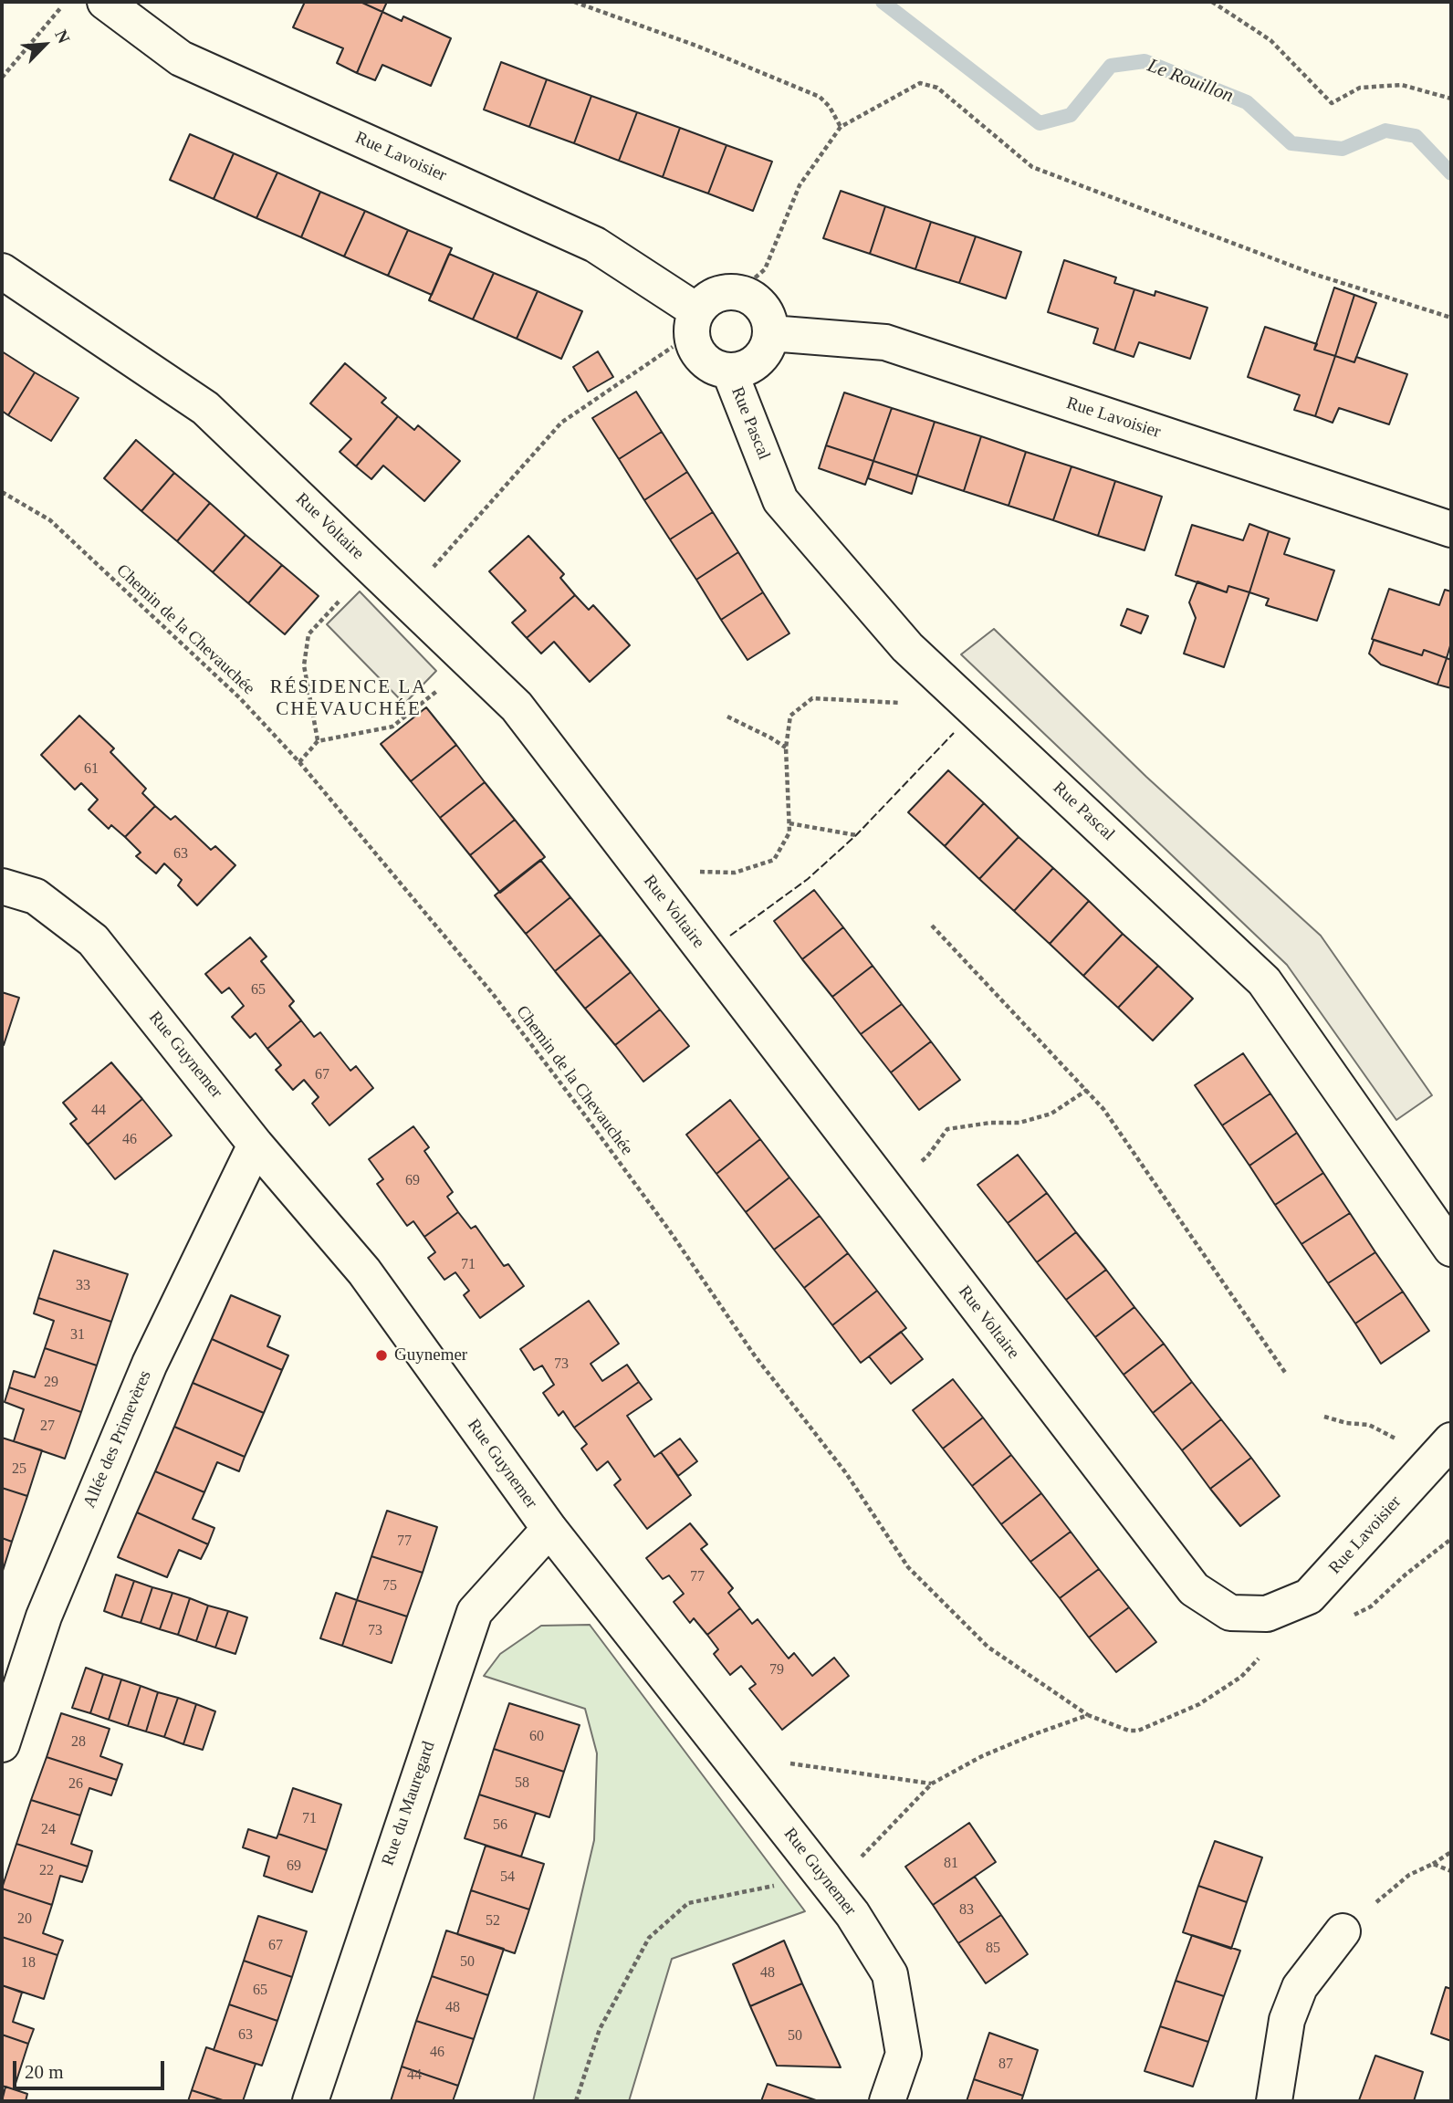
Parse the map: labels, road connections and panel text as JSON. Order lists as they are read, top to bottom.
{
  "streets": {
    "street": [
      "Rue Lavoisier",
      "Rue Pascal",
      "Rue Voltaire",
      "Rue Guynemer",
      "Allée des Primevères",
      "Rue du Mauregard"
    ],
    "path": ["Chemin de la Chevauchée"]
  },
  "crossings": [
    ["Rue Lavoisier", "Rue Pascal"],
    ["Rue Lavoisier", "Rue Voltaire"],
    ["Rue Lavoisier", "Chemin de la Chevauchée"],
    ["Rue Voltaire", "Chemin de la Chevauchée"],
    ["Rue Guynemer", "Allée des Primevères"],
    ["Rue Guynemer", "Rue du Mauregard"]
  ],
  "districts": ["RÉSIDENCE LA CHEVAUCHÉE"],
  "water": ["Le Rouillon"],
  "places": ["Guynemer"],
  "house_numbers": [
    "61",
    "63",
    "65",
    "67",
    "44",
    "46",
    "69",
    "71",
    "33",
    "31",
    "73",
    "29",
    "27",
    "25",
    "77",
    "77",
    "75",
    "73",
    "79",
    "60",
    "28",
    "58",
    "26",
    "71",
    "56",
    "24",
    "81",
    "69",
    "22",
    "54",
    "83",
    "20",
    "52",
    "67",
    "85",
    "50",
    "18",
    "48",
    "65",
    "48",
    "63",
    "50",
    "46",
    "87",
    "44"
  ],
  "scale_bar": "20 m",
  "north": "top right"
}
